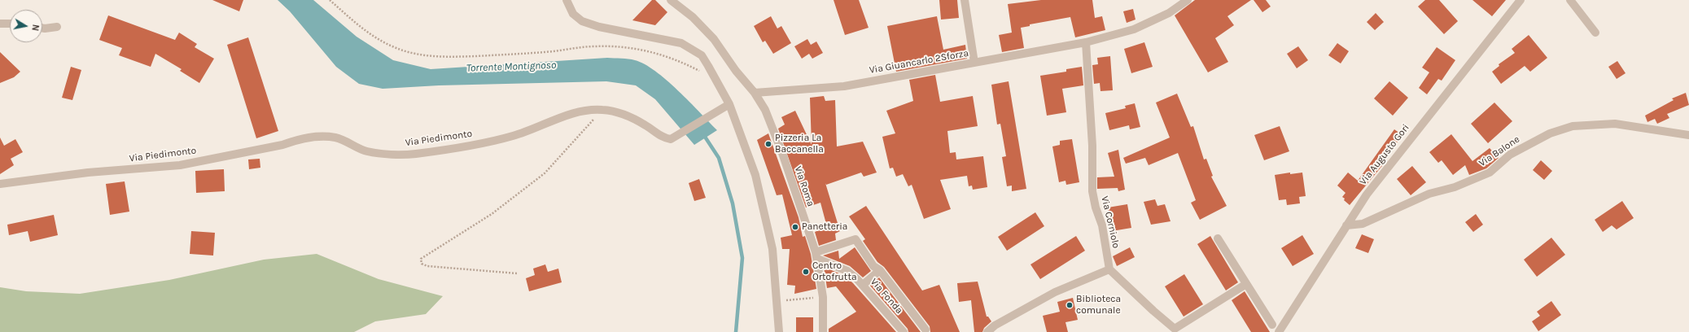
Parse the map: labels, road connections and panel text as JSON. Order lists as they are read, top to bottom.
{
  "streets": {
    "street": [
      "Via Giuancarlo 2Sforza",
      "Via Piedimonto",
      "Via Balone",
      "Via Augusto Gori",
      "Via Roma",
      "Via Corniolo",
      "Via Fonda"
    ]
  },
  "crossings": [
    ["Via Giuancarlo 2Sforza", "Via Roma"],
    ["Via Giuancarlo 2Sforza", "Via Corniolo"],
    ["Via Balone", "Via Augusto Gori"],
    ["Via Roma", "Via Fonda"]
  ],
  "water": ["Torrente Montignoso"],
  "places": [
    "Pizzeria La Baccanella",
    "Panetteria",
    "Centro Ortofrutta",
    "Biblioteca comunale"
  ],
  "north": "right"
}
